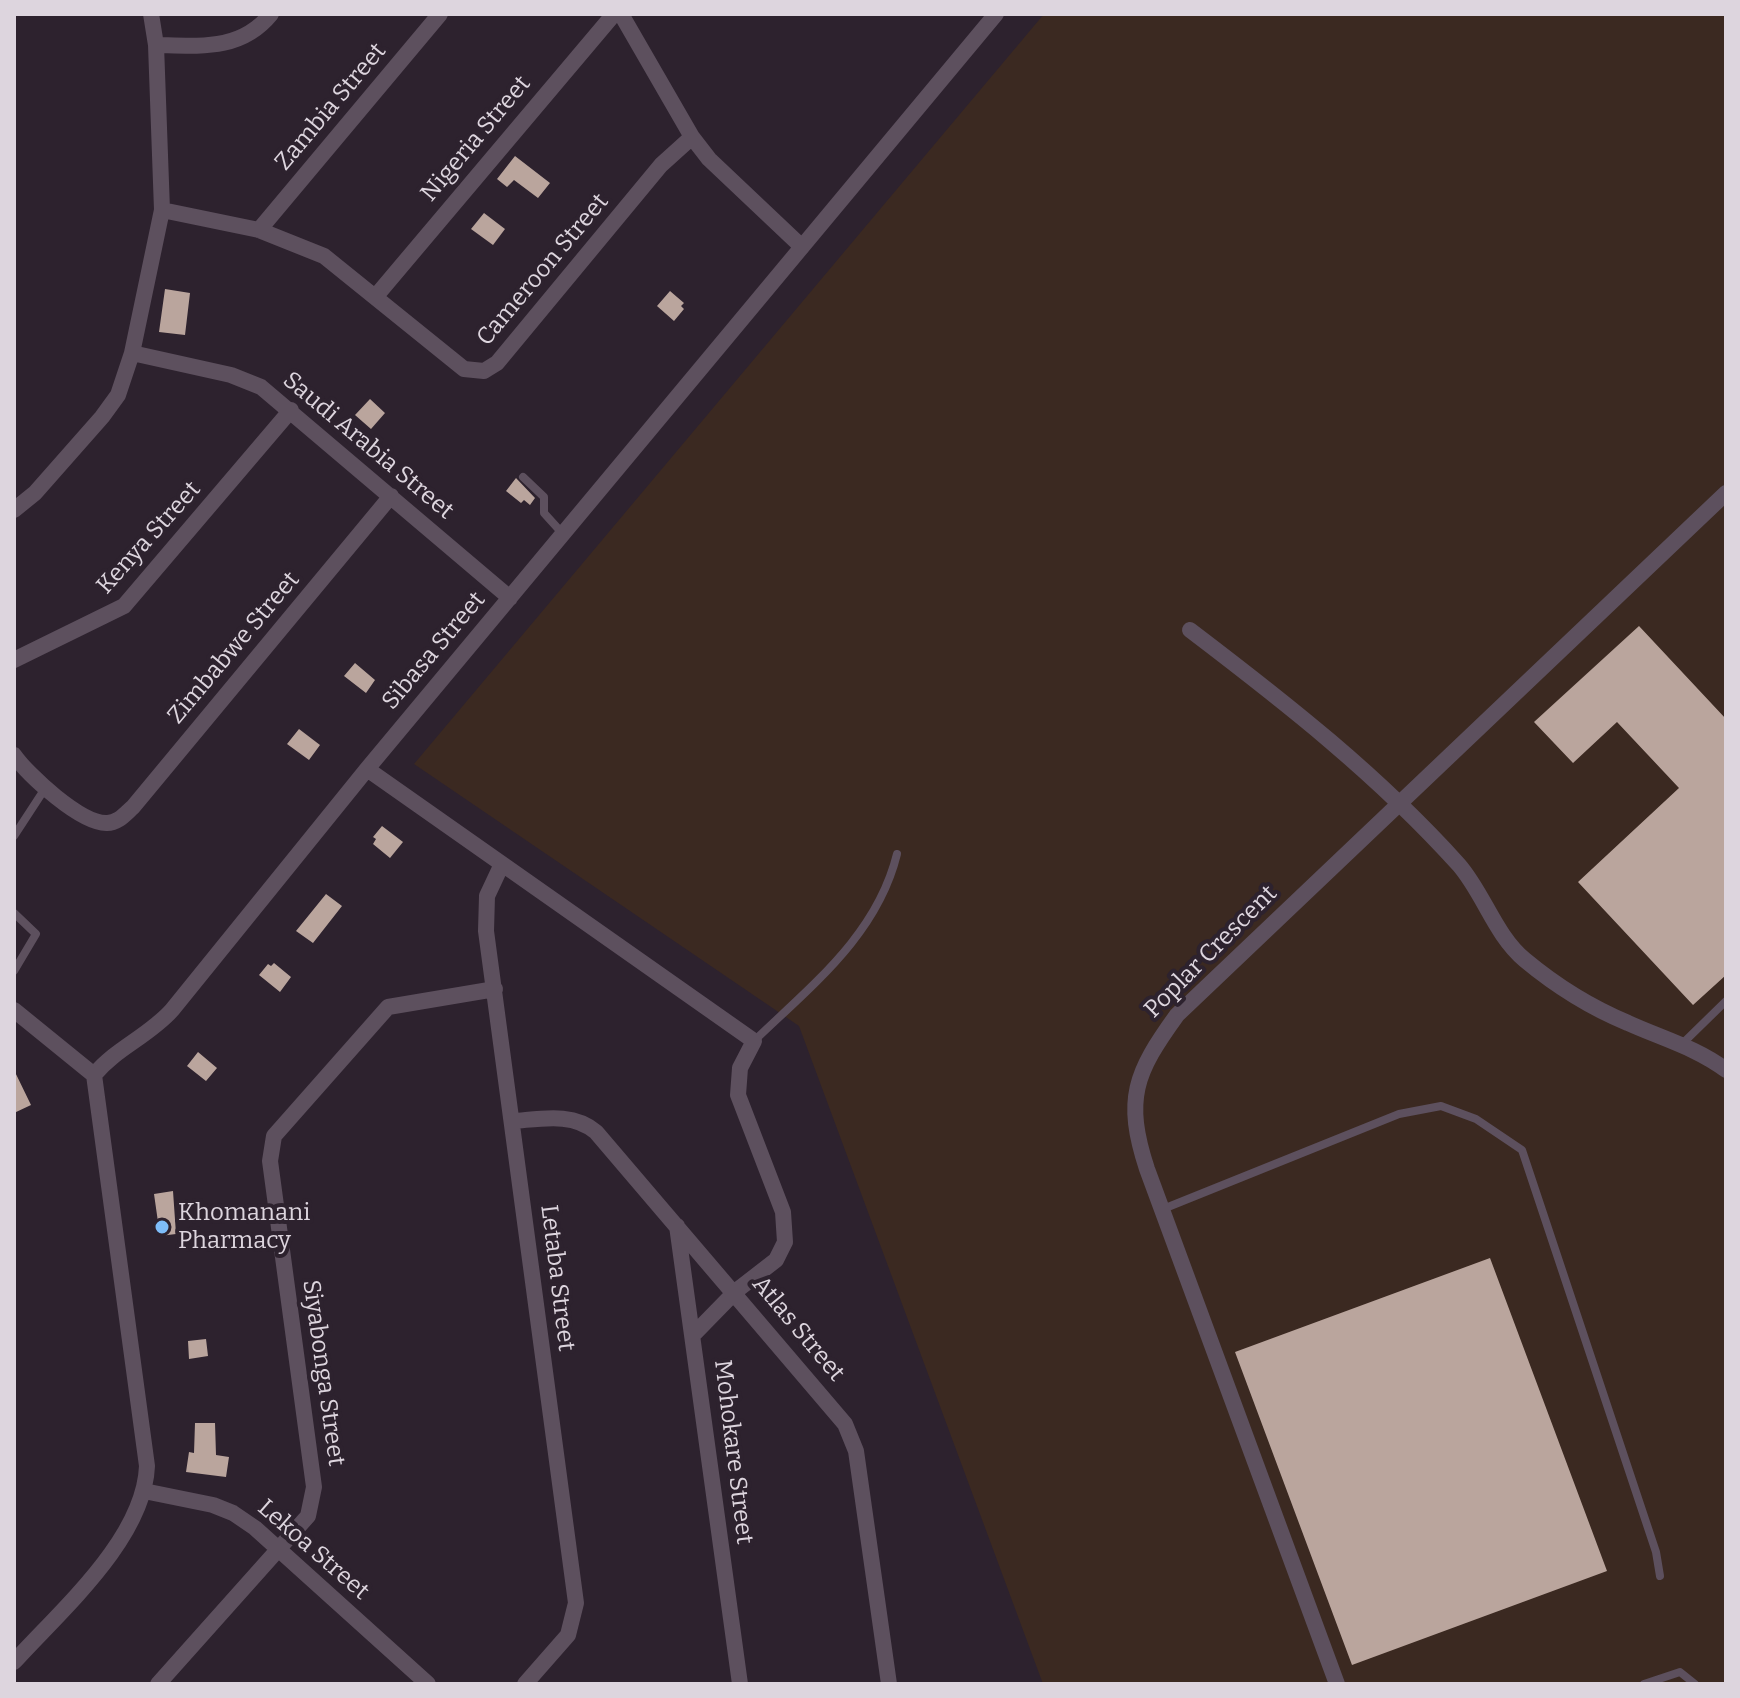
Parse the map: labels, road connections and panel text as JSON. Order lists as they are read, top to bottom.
{
  "streets": {
    "street": [
      "Zambia Street",
      "Nigeria Street",
      "Cameroon Street",
      "Saudi Arabia Street",
      "Kenya Street",
      "Zimbabwe Street",
      "Sibasa Street",
      "Poplar Crescent",
      "Letaba Street",
      "Atlas Street",
      "Siyabonga Street",
      "Mohokare Street",
      "Lekoa Street"
    ]
  },
  "crossings": [
    ["Zambia Street", "Cameroon Street"],
    ["Nigeria Street", "Cameroon Street"],
    ["Saudi Arabia Street", "Kenya Street"],
    ["Saudi Arabia Street", "Zimbabwe Street"],
    ["Saudi Arabia Street", "Sibasa Street"],
    ["Letaba Street", "Atlas Street"],
    ["Letaba Street", "Siyabonga Street"],
    ["Atlas Street", "Mohokare Street"],
    ["Siyabonga Street", "Lekoa Street"]
  ],
  "places": ["Khomanani Pharmacy"]
}
